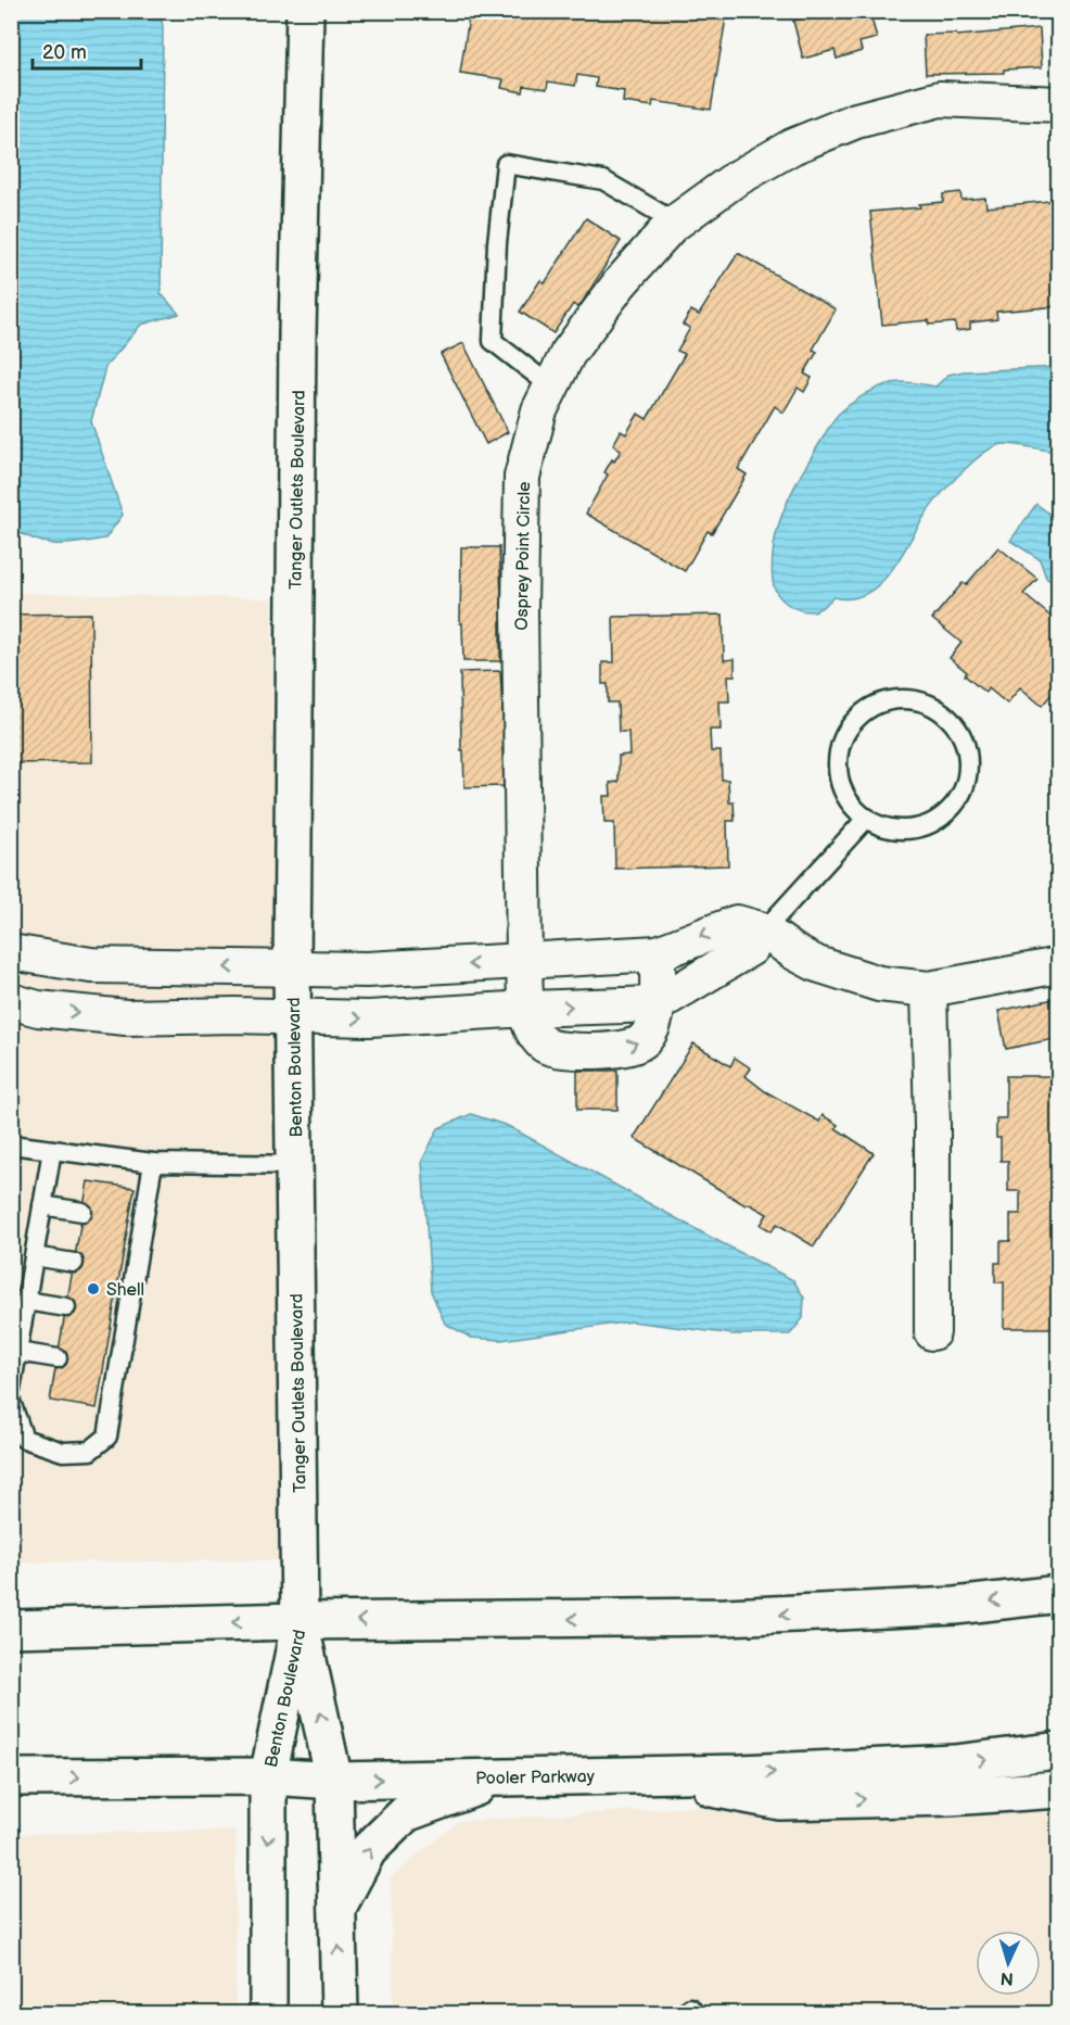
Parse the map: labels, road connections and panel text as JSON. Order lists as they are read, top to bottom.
{
  "streets": {
    "main road": ["Tanger Outlets Boulevard", "Benton Boulevard", "Pooler Parkway"],
    "street": ["Osprey Point Circle"]
  },
  "crossings": [
    ["Tanger Outlets Boulevard", "Benton Boulevard"],
    ["Benton Boulevard", "Pooler Parkway"]
  ],
  "places": ["Shell"],
  "scale_bar": "20 m",
  "north": "bottom"
}
